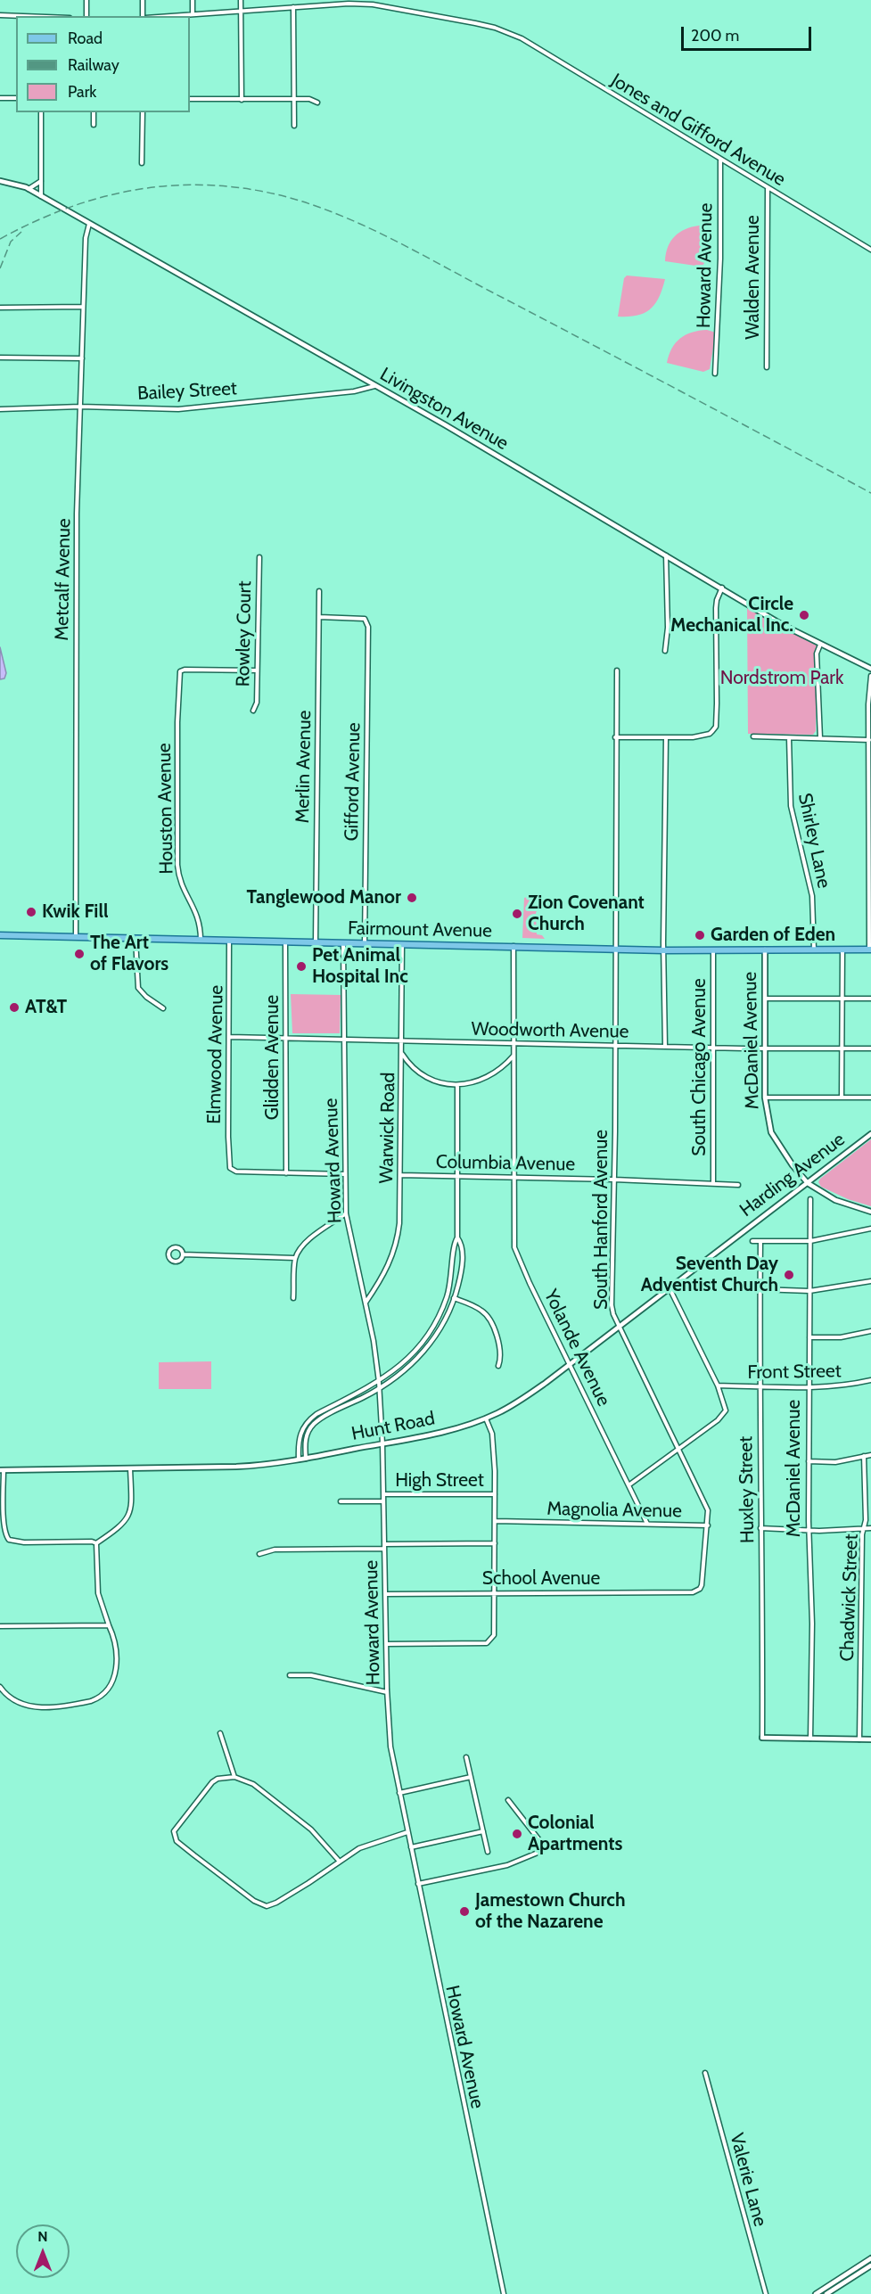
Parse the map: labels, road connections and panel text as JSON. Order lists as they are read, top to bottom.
{
  "streets": {
    "main road": ["Fairmount Avenue"],
    "street": [
      "Jones and Gifford Avenue",
      "Howard Avenue",
      "Walden Avenue",
      "Bailey Street",
      "Livingston Avenue",
      "Metcalf Avenue",
      "Rowley Court",
      "Merlin Avenue",
      "Gifford Avenue",
      "Houston Avenue",
      "Shirley Lane",
      "Woodworth Avenue",
      "McDaniel Avenue",
      "Elmwood Avenue",
      "Glidden Avenue",
      "South Chicago Avenue",
      "Warwick Road",
      "Columbia Avenue",
      "Harding Avenue",
      "South Hanford Avenue",
      "Yolande Avenue",
      "Front Street",
      "Hunt Road",
      "High Street",
      "Huxley Street",
      "Magnolia Avenue",
      "School Avenue",
      "Chadwick Street",
      "Valerie Lane"
    ]
  },
  "crossings": [
    ["Jones and Gifford Avenue", "Howard Avenue"],
    ["Jones and Gifford Avenue", "Walden Avenue"],
    ["Howard Avenue", "Fairmount Avenue"],
    ["Howard Avenue", "Woodworth Avenue"],
    ["Howard Avenue", "Warwick Road"],
    ["Howard Avenue", "Hunt Road"],
    ["Howard Avenue", "High Street"],
    ["Howard Avenue", "School Avenue"],
    ["Bailey Street", "Livingston Avenue"],
    ["Bailey Street", "Metcalf Avenue"],
    ["Livingston Avenue", "Metcalf Avenue"],
    ["Metcalf Avenue", "Fairmount Avenue"],
    ["Rowley Court", "Houston Avenue"],
    ["Merlin Avenue", "Gifford Avenue"],
    ["Merlin Avenue", "Fairmount Avenue"],
    ["Gifford Avenue", "Fairmount Avenue"],
    ["Houston Avenue", "Fairmount Avenue"],
    ["Shirley Lane", "Fairmount Avenue"],
    ["Fairmount Avenue", "McDaniel Avenue"],
    ["Fairmount Avenue", "Elmwood Avenue"],
    ["Fairmount Avenue", "Glidden Avenue"],
    ["Fairmount Avenue", "South Chicago Avenue"],
    ["Fairmount Avenue", "Warwick Road"],
    ["Fairmount Avenue", "South Hanford Avenue"],
    ["Fairmount Avenue", "Yolande Avenue"],
    ["Woodworth Avenue", "McDaniel Avenue"],
    ["Woodworth Avenue", "Elmwood Avenue"],
    ["Woodworth Avenue", "Glidden Avenue"],
    ["Woodworth Avenue", "South Chicago Avenue"],
    ["Woodworth Avenue", "Warwick Road"],
    ["Woodworth Avenue", "South Hanford Avenue"],
    ["Woodworth Avenue", "Yolande Avenue"],
    ["McDaniel Avenue", "Harding Avenue"],
    ["McDaniel Avenue", "Front Street"],
    ["Elmwood Avenue", "Glidden Avenue"],
    ["South Chicago Avenue", "Columbia Avenue"],
    ["Warwick Road", "Columbia Avenue"],
    ["Columbia Avenue", "South Hanford Avenue"],
    ["Columbia Avenue", "Yolande Avenue"],
    ["Harding Avenue", "Hunt Road"],
    ["South Hanford Avenue", "Hunt Road"],
    ["South Hanford Avenue", "Magnolia Avenue"],
    ["Yolande Avenue", "Hunt Road"],
    ["Yolande Avenue", "Magnolia Avenue"],
    ["Front Street", "Huxley Street"],
    ["Magnolia Avenue", "School Avenue"]
  ],
  "parks": ["Nordstrom Park"],
  "places": [
    "Circle Mechanical Inc.",
    "Tanglewood Manor",
    "Kwik Fill",
    "Zion Covenant Church",
    "Garden of Eden",
    "The Art of Flavors",
    "Pet Animal Hospital Inc",
    "AT&T",
    "Seventh Day Adventist Church",
    "Colonial Apartments",
    "Jamestown Church of the Nazarene"
  ],
  "legend": ["Road", "Railway", "Park"],
  "scale_bar": "200 m",
  "north": "top"
}
